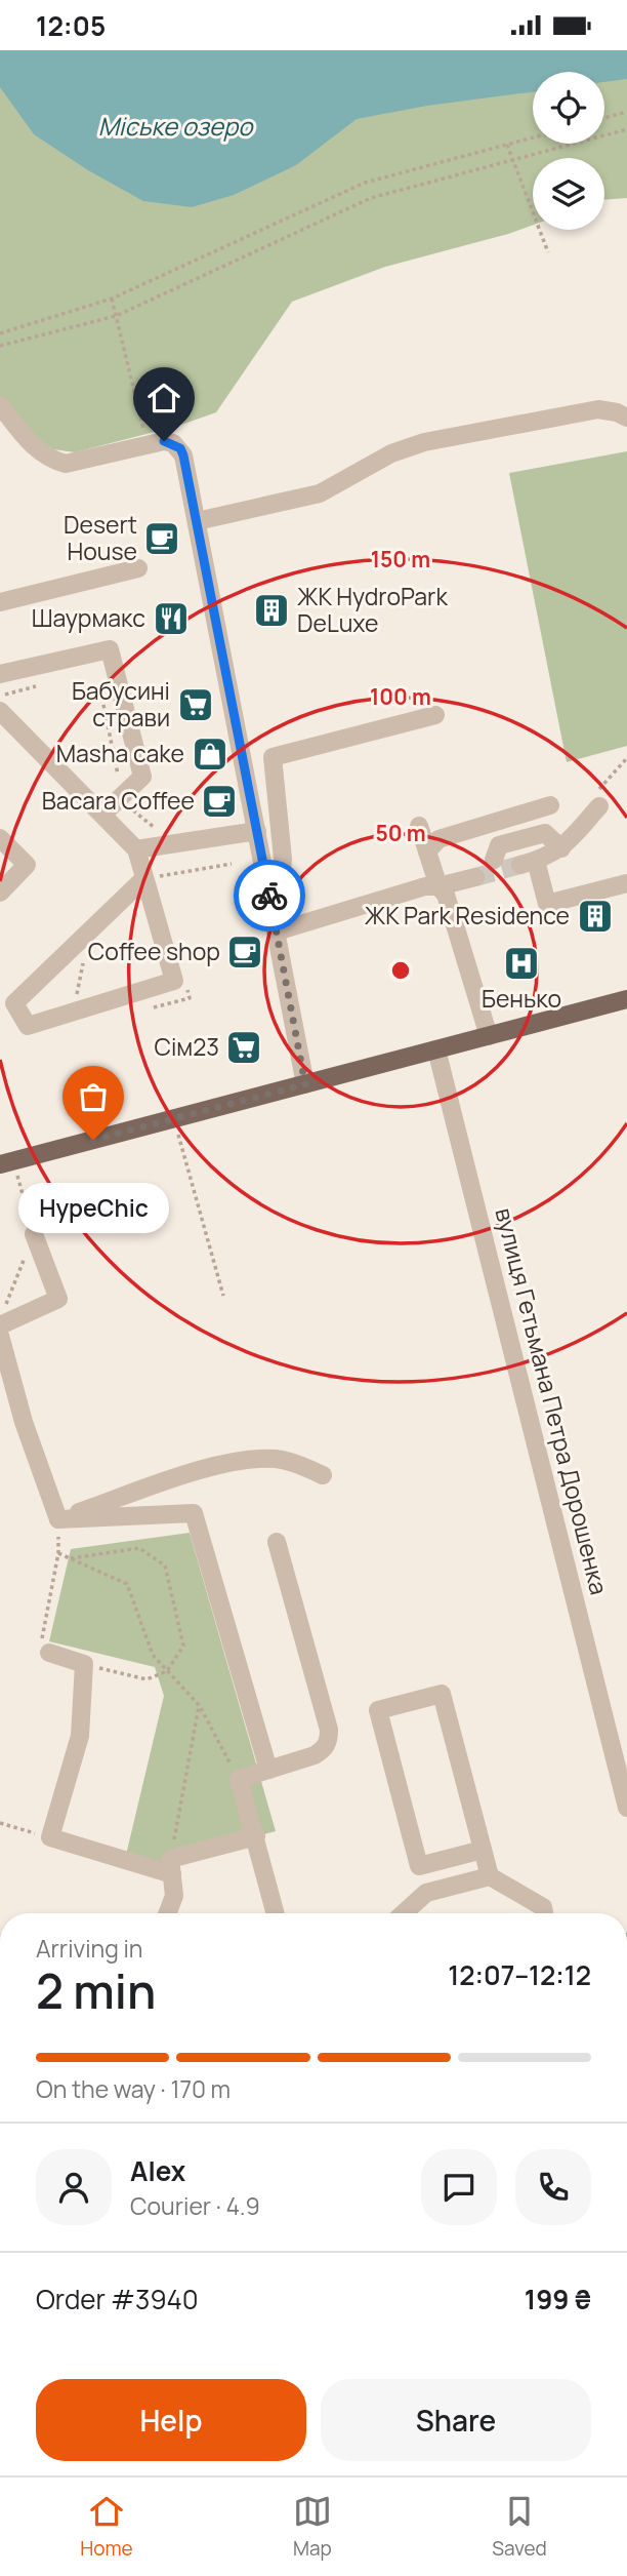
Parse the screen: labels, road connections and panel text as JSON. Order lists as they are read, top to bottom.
{
  "streets": {
    "street": ["вулиця Гетьмана Петра Дорошенка"]
  },
  "water": ["Міське озеро"],
  "places": {
    "cafe": ["Desert House", "Bacara Coffee", "Coffee shop"],
    "building": ["ЖК HydroPark DeLuxe", "ЖК Park Residence"],
    "restaurant": ["Шаурмакс"],
    "supermarket": ["Бабусині страви", "Сім23"],
    "shop": ["Masha cake"],
    "hospital": ["Бенько"],
    "other": ["HypeChic"]
  },
  "page": {
    "status": "12:05",
    "bubble": "HypeChic",
    "heading": ["2 min", "Arriving in", "12:07–12:12"],
    "panel": [
      "Alex",
      "Courier · 4.9",
      "Order #3940",
      "199 ₴"
    ],
    "bar": "On the way · 170 m",
    "buttons": ["Help", "Share"],
    "tabs": ["Home", "Map", "Saved"]
  },
  "rings": ["150 m", "100 m", "50 m"]
}
